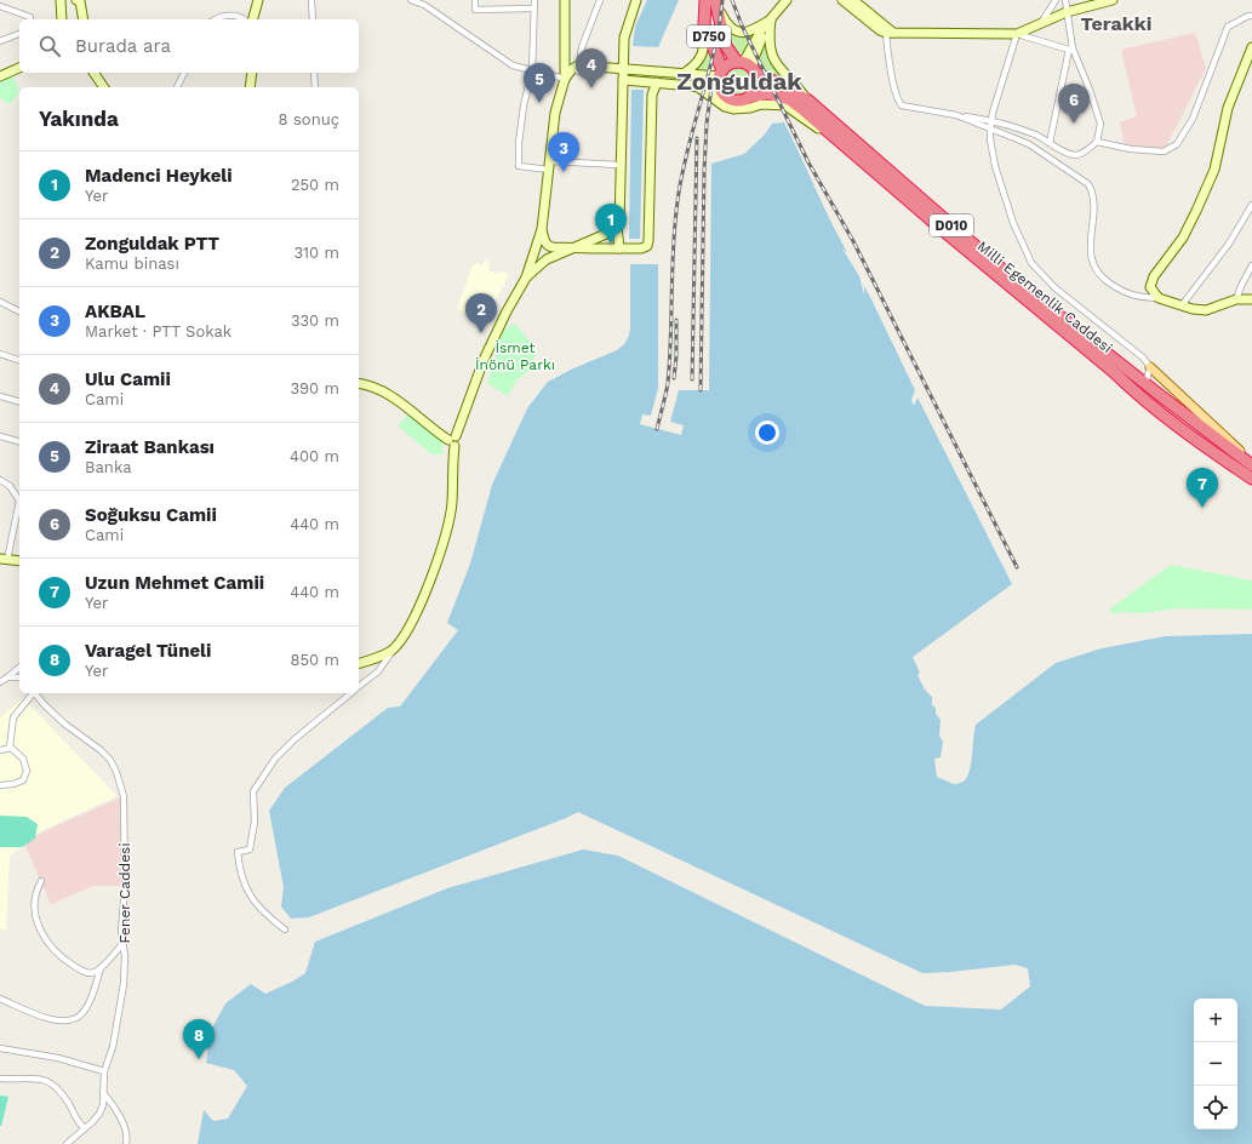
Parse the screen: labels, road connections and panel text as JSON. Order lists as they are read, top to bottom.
{
  "streets": {
    "highway": ["D750", "D010", "Milli Egemenlik Caddesi"],
    "street": ["Fener Caddesi"]
  },
  "crossings": [
    ["D750", "Milli Egemenlik Caddesi"]
  ],
  "districts": ["Terakki", "Zonguldak"],
  "parks": ["İsmet İnönü Parkı"],
  "page": {
    "search": "Burada ara",
    "pins": [
      "4",
      "5",
      "6",
      "3",
      "1",
      "2",
      "7",
      "8"
    ],
    "heading": ["Yakında", "8 sonuç"],
    "list": [
      {
        "mark": "1",
        "name": "Madenci Heykeli",
        "note": "Yer",
        "value": "250 m"
      },
      {
        "mark": "2",
        "name": "Zonguldak PTT",
        "note": "Kamu binası",
        "value": "310 m"
      },
      {
        "mark": "3",
        "name": "AKBAL",
        "note": "Market · PTT Sokak",
        "value": "330 m"
      },
      {
        "mark": "4",
        "name": "Ulu Camii",
        "note": "Cami",
        "value": "390 m"
      },
      {
        "mark": "5",
        "name": "Ziraat Bankası",
        "note": "Banka",
        "value": "400 m"
      },
      {
        "mark": "6",
        "name": "Soğuksu Camii",
        "note": "Cami",
        "value": "440 m"
      },
      {
        "mark": "7",
        "name": "Uzun Mehmet Camii",
        "note": "Yer",
        "value": "440 m"
      },
      {
        "mark": "8",
        "name": "Varagel Tüneli",
        "note": "Yer",
        "value": "850 m"
      }
    ],
    "map_buttons": ["+", "−"]
  }
}
